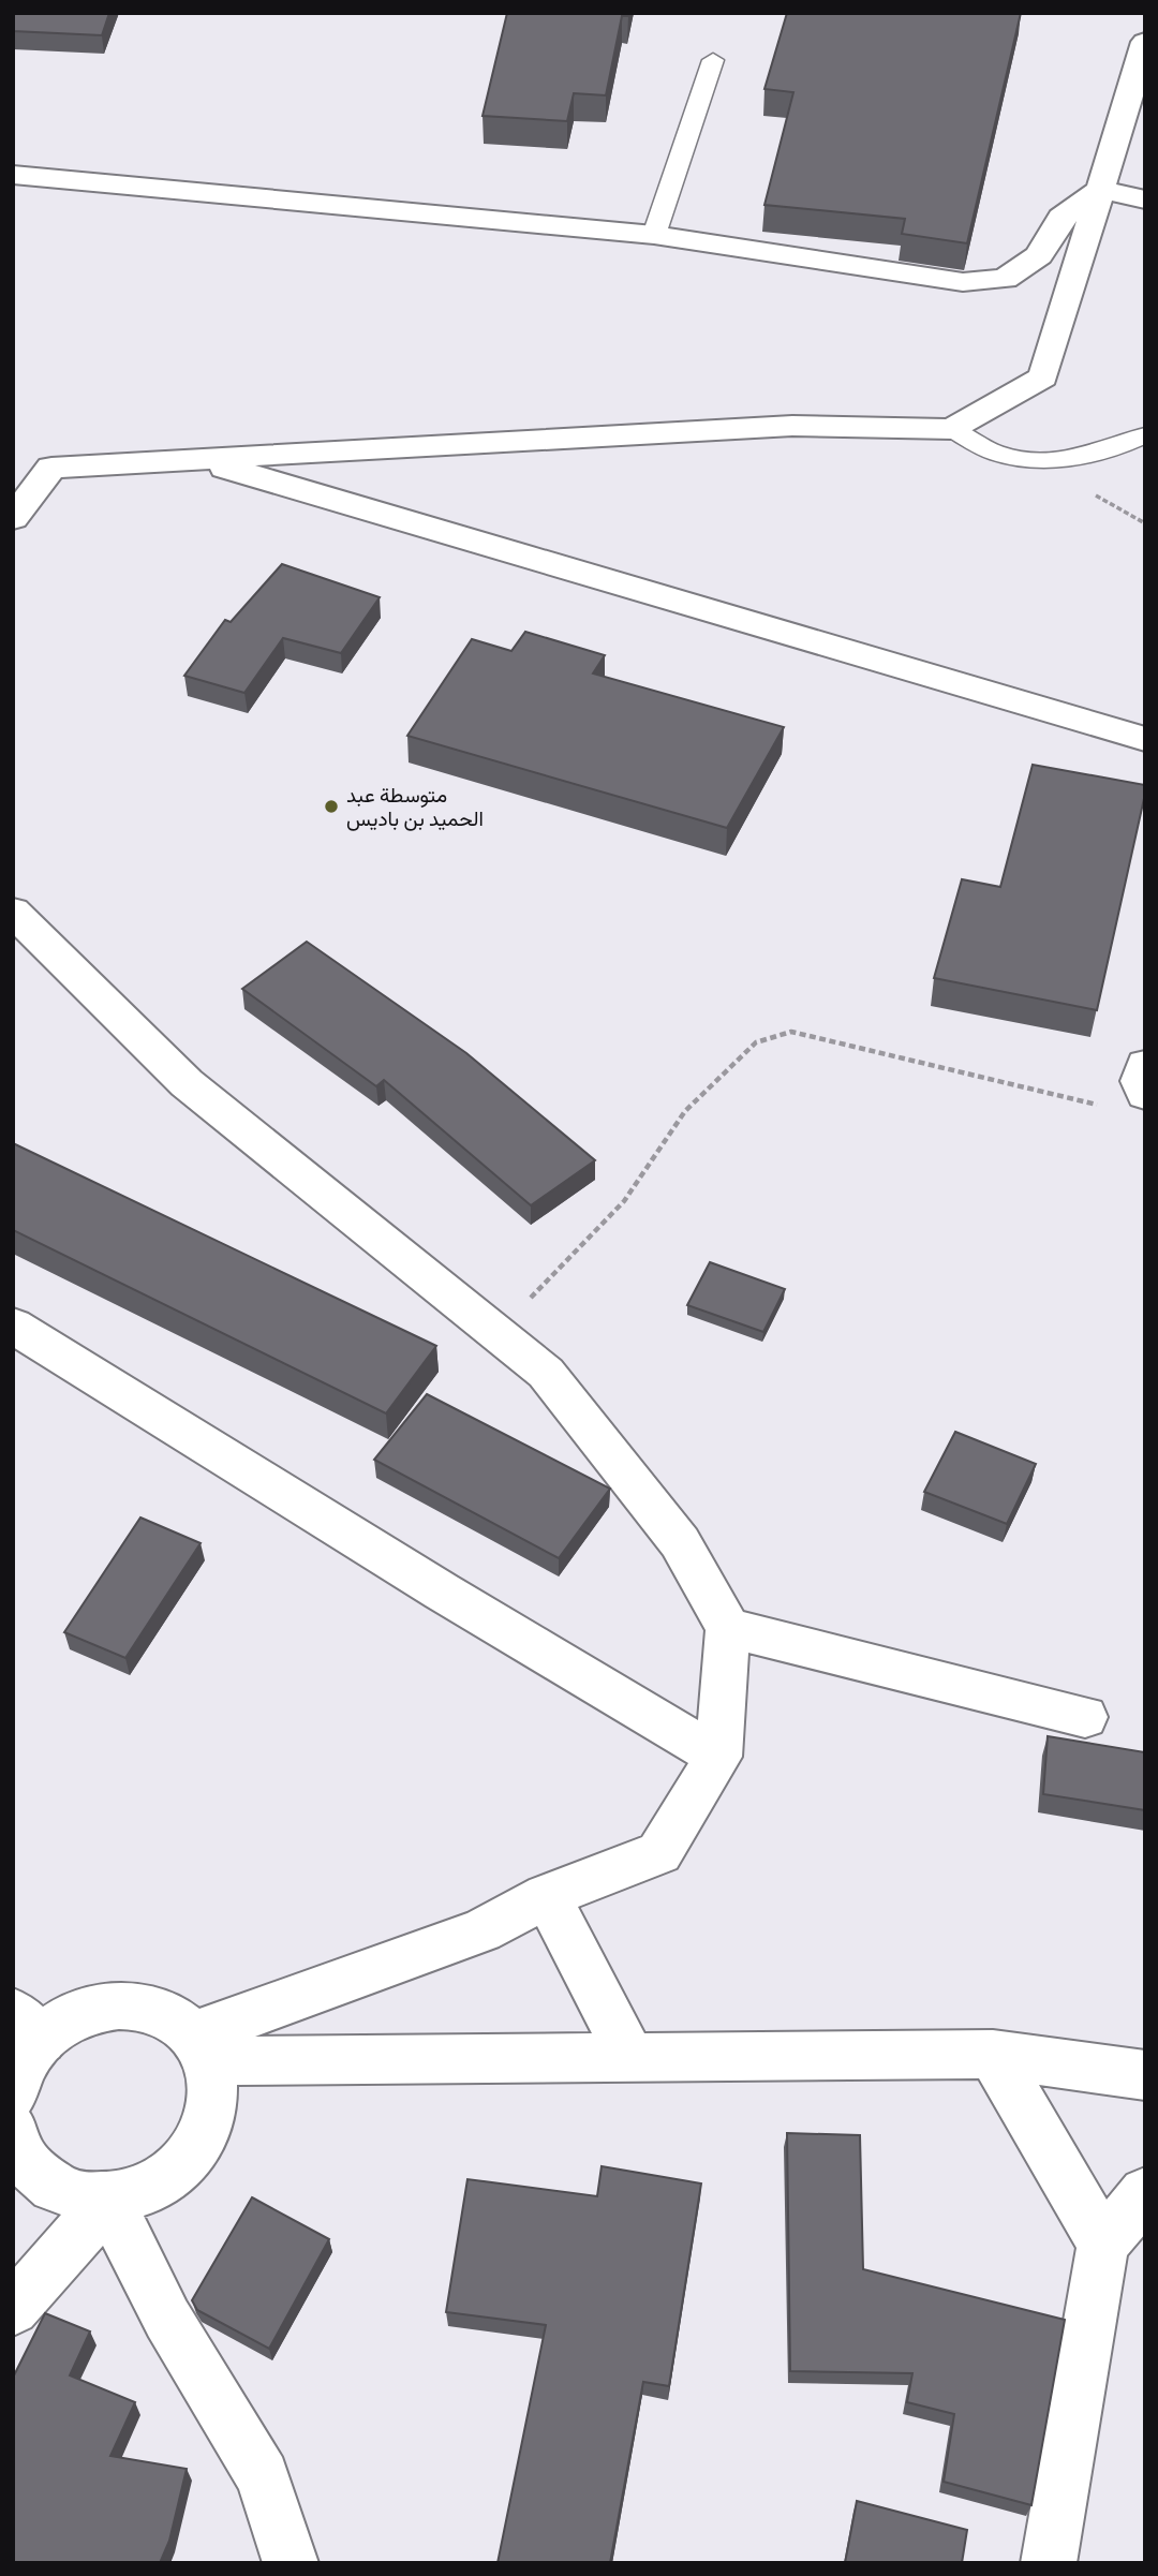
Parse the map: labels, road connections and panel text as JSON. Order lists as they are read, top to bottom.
{
  "places": ["متوسطة عبد الحميد بن باديس"]
}
